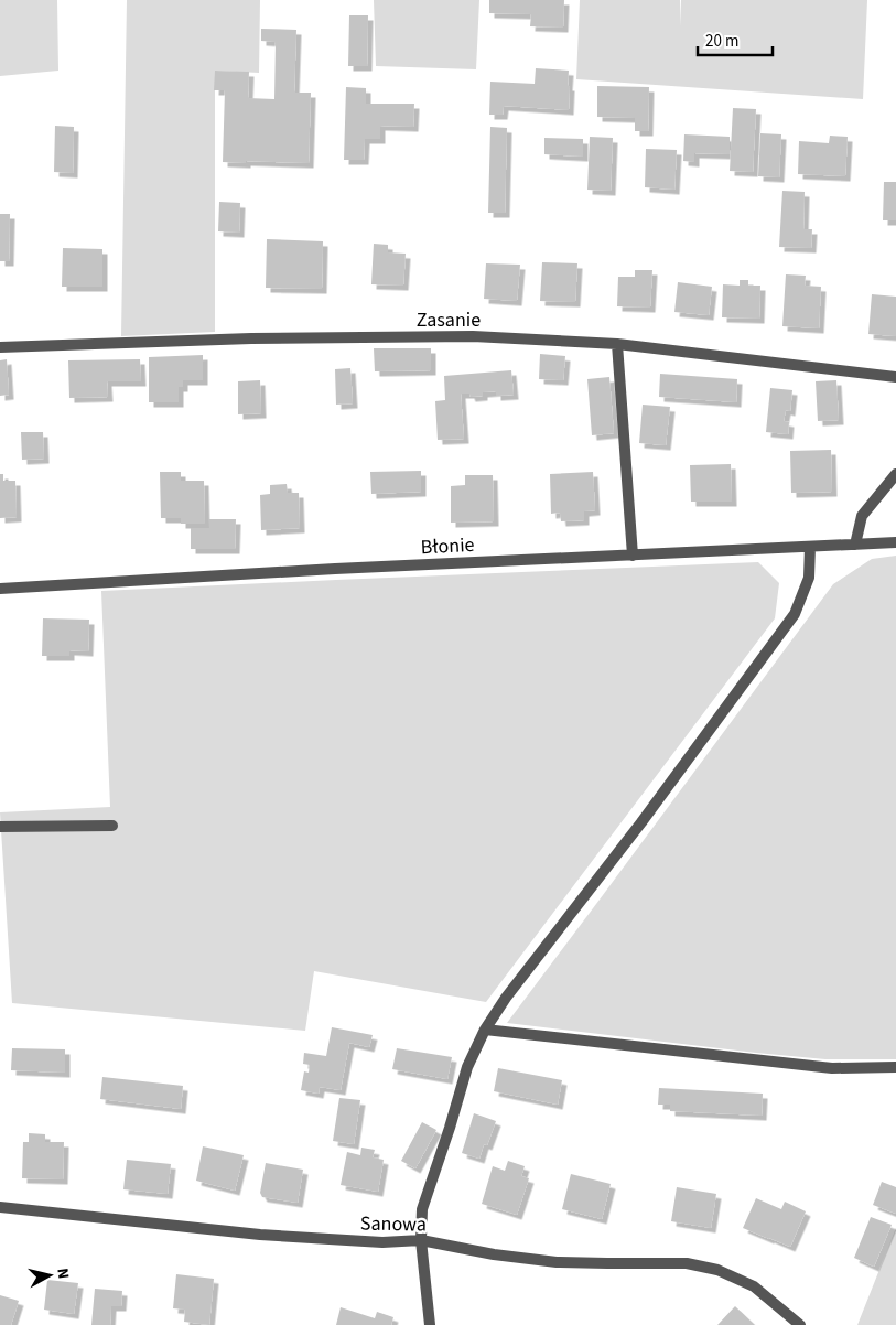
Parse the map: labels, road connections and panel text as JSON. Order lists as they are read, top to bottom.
{
  "streets": {
    "street": ["Zasanie", "Błonie", "Sanowa"]
  },
  "scale_bar": "20 m",
  "north": "right"
}
